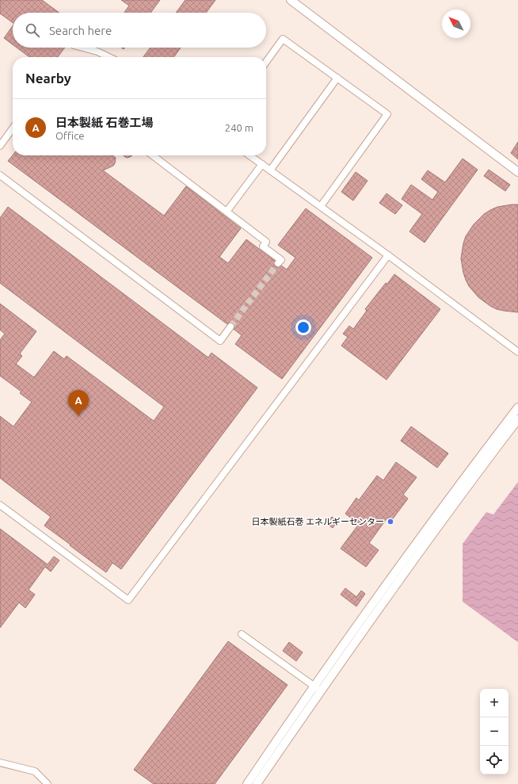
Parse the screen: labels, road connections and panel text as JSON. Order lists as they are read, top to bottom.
{
  "places": ["日本製紙石巻 エネルギーセンター"],
  "north": "top left",
  "page": {
    "search": "Search here",
    "heading": "Nearby",
    "list": [
      {
        "mark": "A",
        "name": "日本製紙 石巻工場",
        "note": "Office",
        "value": "240 m"
      }
    ],
    "pins": "A",
    "map_buttons": ["+", "−"]
  }
}
